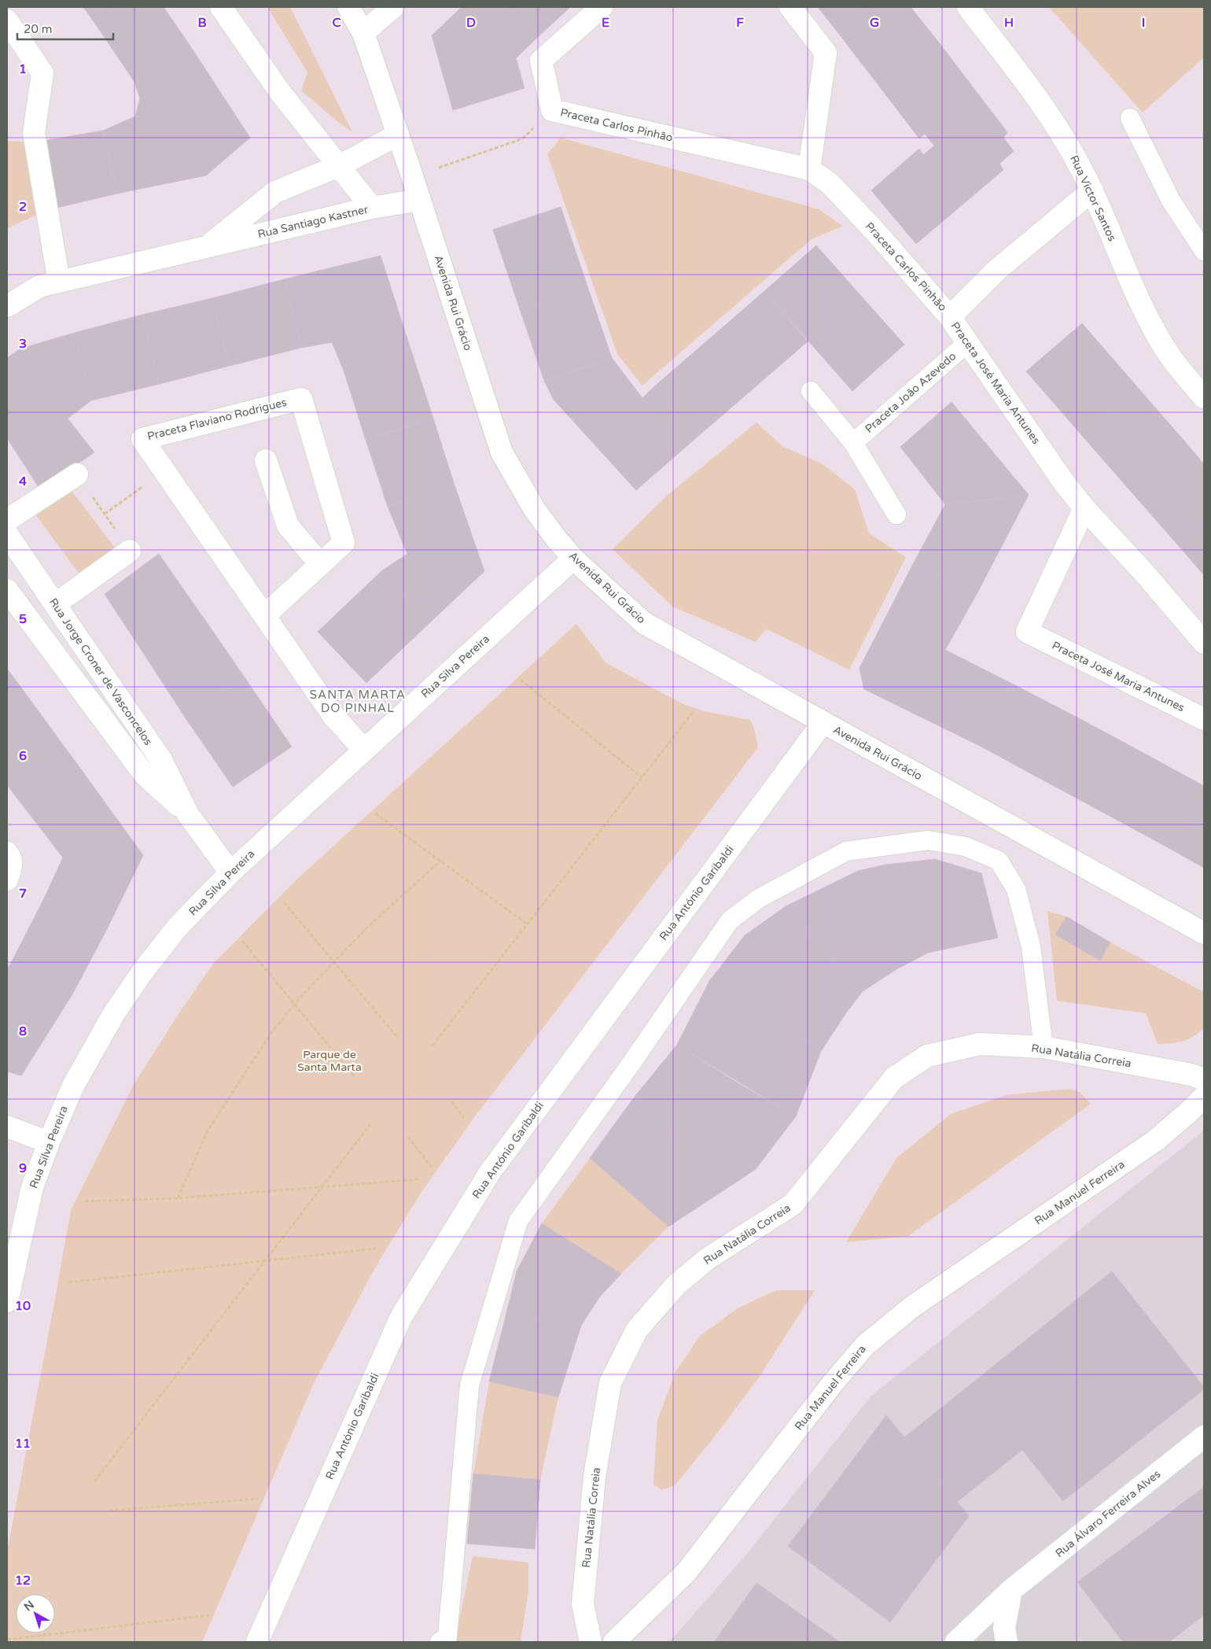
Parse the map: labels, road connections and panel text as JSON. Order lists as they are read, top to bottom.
{
  "streets": {
    "street": [
      "Praceta Carlos Pinhão",
      "Rua Victor Santos",
      "Rua Santiago Kastner",
      "Avenida Rui Grácio",
      "Praceta José Maria Antunes",
      "Praceta Flaviano Rodrigues",
      "Rua Silva Pereira",
      "Rua Jorge Croner de Vasconcelos",
      "Rua António Garibaldi",
      "Rua Natália Correia",
      "Rua Manuel Ferreira",
      "Rua Álvaro Ferreira Alves"
    ],
    "lane": ["Praceta João Azevedo"]
  },
  "crossings": [
    ["Praceta Carlos Pinhão", "Praceta José Maria Antunes"],
    ["Rua Victor Santos", "Praceta José Maria Antunes"],
    ["Rua Santiago Kastner", "Avenida Rui Grácio"],
    ["Avenida Rui Grácio", "Rua Silva Pereira"],
    ["Avenida Rui Grácio", "Rua António Garibaldi"],
    ["Praceta José Maria Antunes", "Praceta João Azevedo"],
    ["Praceta Flaviano Rodrigues", "Rua Silva Pereira"],
    ["Rua Silva Pereira", "Rua Jorge Croner de Vasconcelos"]
  ],
  "districts": ["SANTA MARTA DO PINHAL"],
  "parks": ["Parque de Santa Marta"],
  "scale_bar": "20 m",
  "north": "top left",
  "grid": {
    "columns": [
      "B",
      "C",
      "D",
      "E",
      "F",
      "G",
      "H",
      "I"
    ],
    "rows": [
      "1",
      "2",
      "3",
      "4",
      "5",
      "6",
      "7",
      "8",
      "9",
      "10",
      "11",
      "12"
    ]
  }
}
